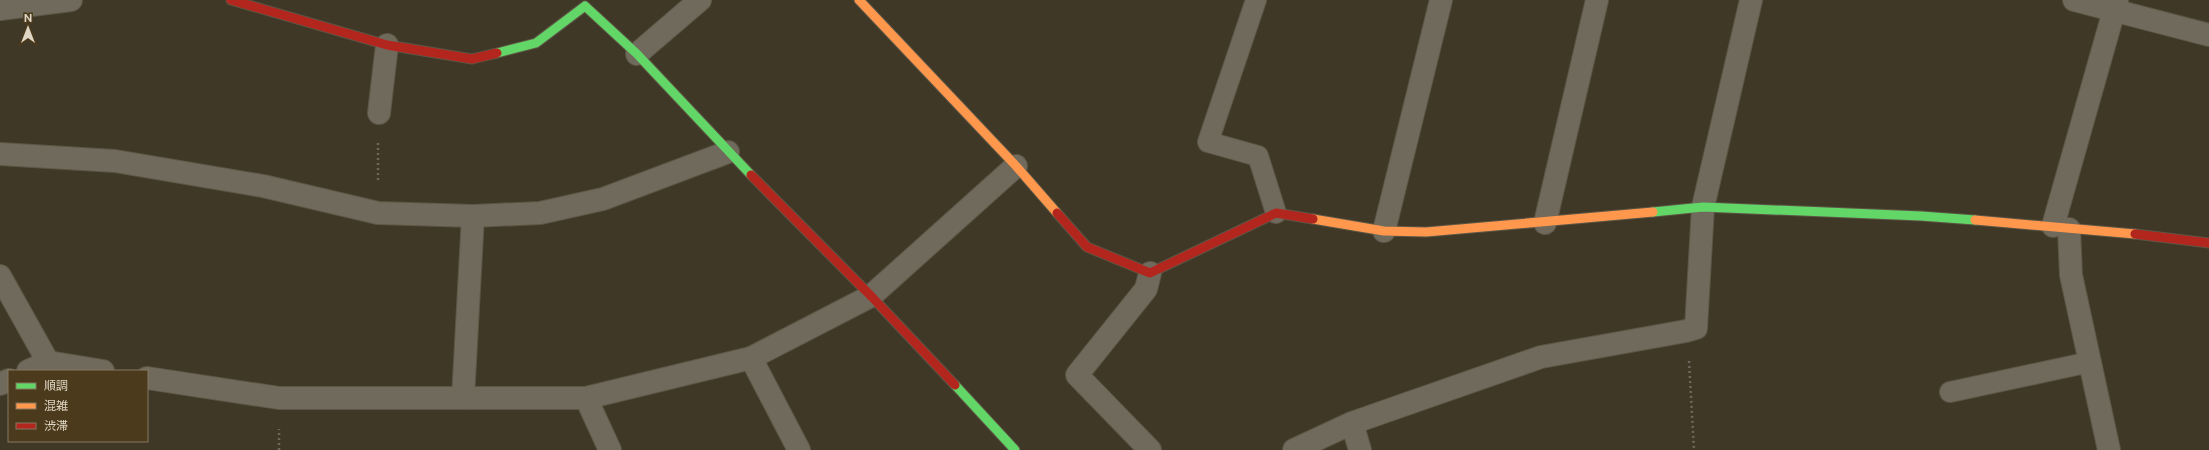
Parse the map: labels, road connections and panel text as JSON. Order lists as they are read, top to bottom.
{
  "legend": ["順調", "混雑", "渋滞"],
  "north": "top"
}
